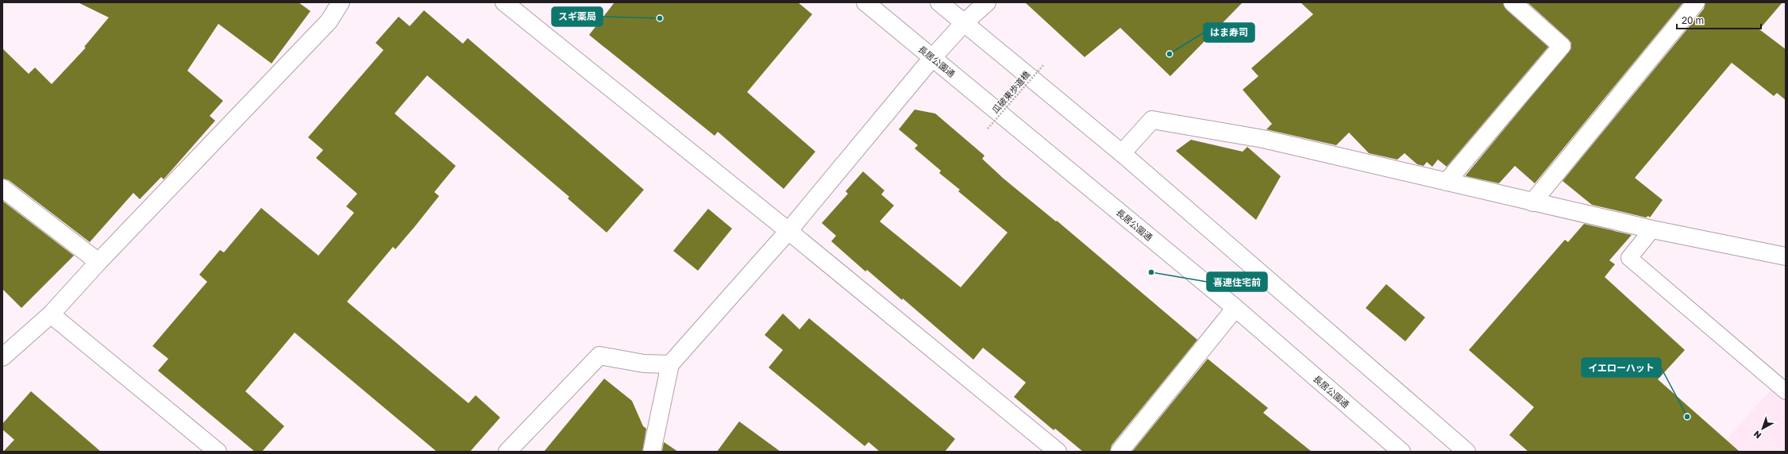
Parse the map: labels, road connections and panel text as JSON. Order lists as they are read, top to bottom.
{
  "streets": {
    "street": ["長居公園通"],
    "path": ["瓜破東歩道橋"]
  },
  "places": [
    "スギ薬局",
    "はま寿司",
    "喜連住宅前",
    "イエローハット"
  ],
  "scale_bar": "20 m",
  "north": "bottom left"
}
